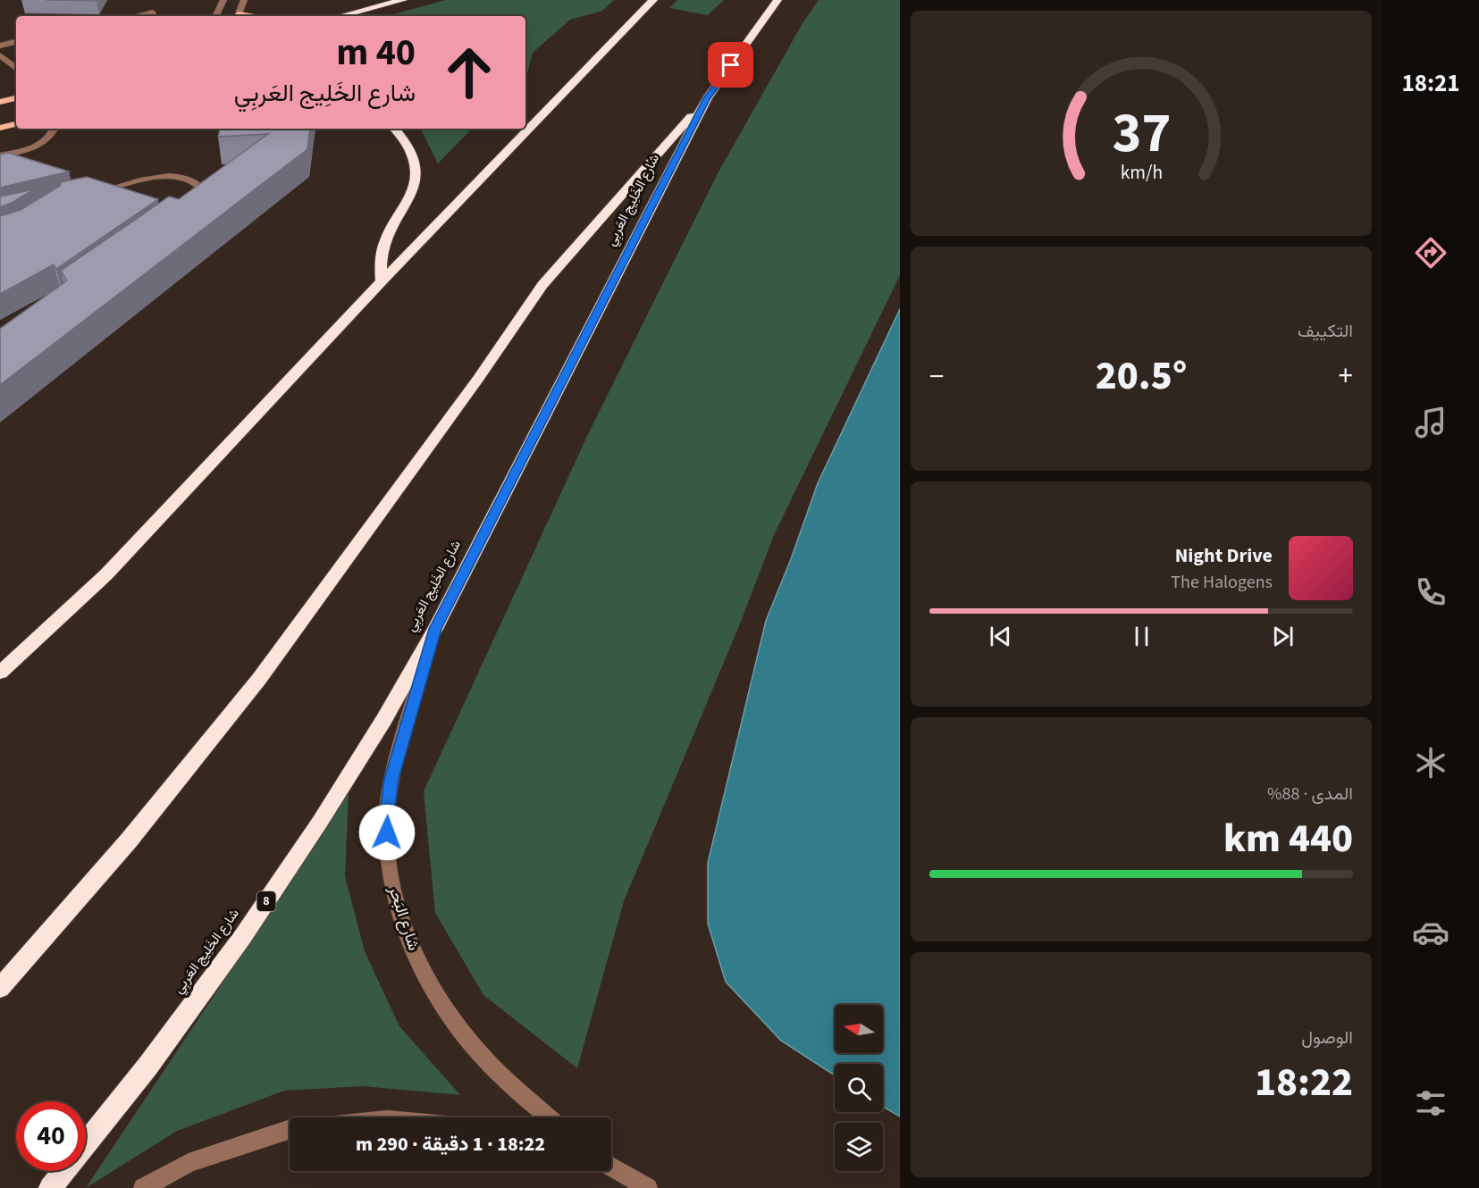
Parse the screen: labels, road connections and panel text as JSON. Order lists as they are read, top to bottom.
{
  "streets": {
    "highway": ["شارع الخَلِيج العَربِي", "8"],
    "street": ["شارع البَحر"]
  },
  "crossings": [
    ["شارع الخَلِيج العَربِي", "شارع البَحر"]
  ],
  "north": "left",
  "page": {
    "tabs": "18:21",
    "turn": ["40 m", "شارع الخَلِيج العَربِي"],
    "tile": [
      "التكييف",
      ["المدى · 88%", "440 km"],
      ["الوصول", "18:22"]
    ],
    "heat": ["−", "20.5°", "+"],
    "song": ["Night Drive", "The Halogens"],
    "limit": "40",
    "trip": "18:22 · 1 دقيقة · 290 m",
    "gauge": ["37", "km/h"]
  }
}
